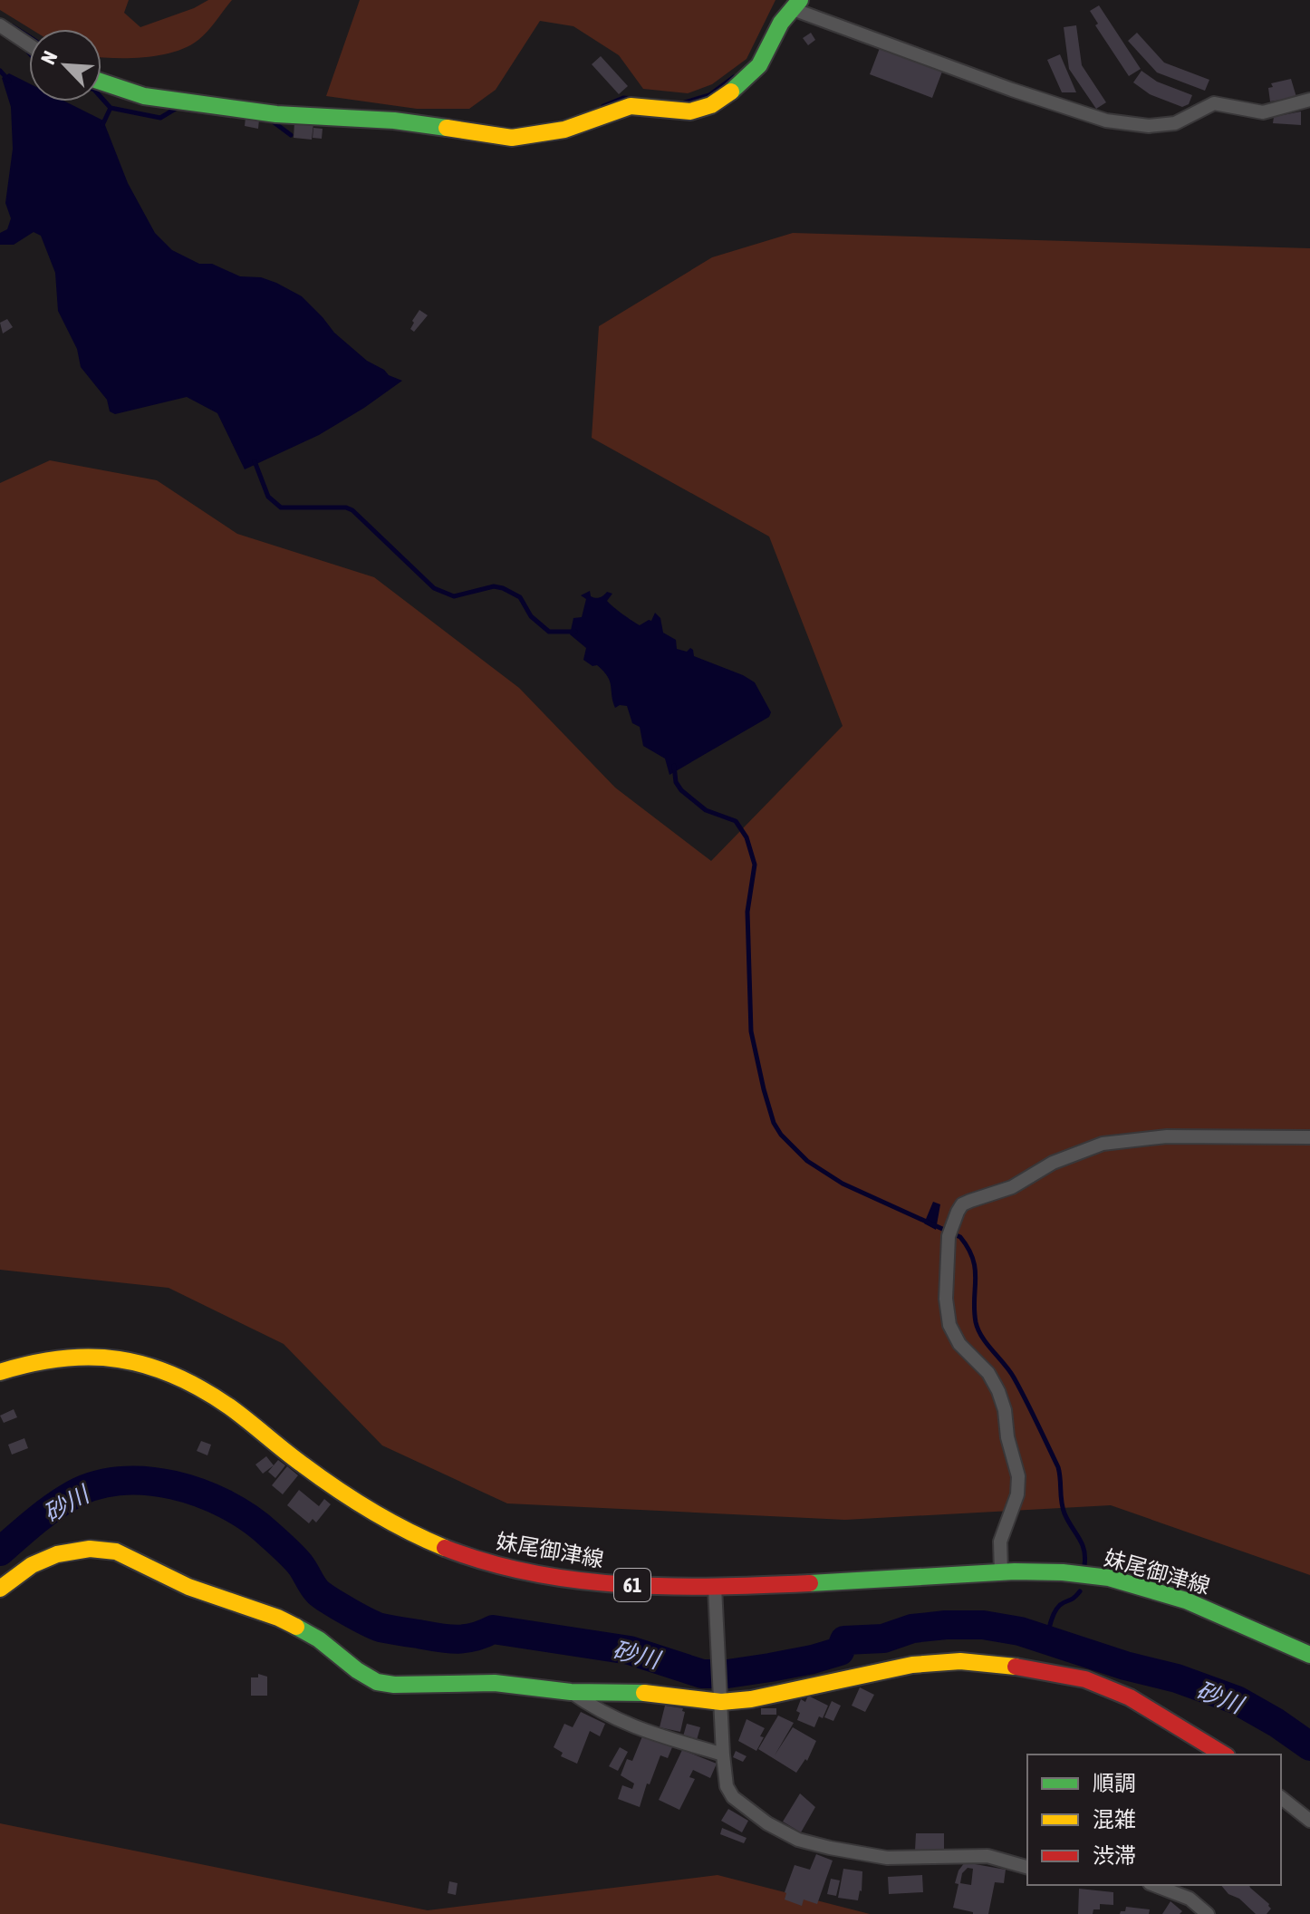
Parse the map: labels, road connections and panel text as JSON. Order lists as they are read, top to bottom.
{
  "streets": {
    "street": ["妹尾御津線", "61"]
  },
  "water": ["砂川"],
  "legend": ["順調", "混雑", "渋滞"],
  "north": "top left"
}
